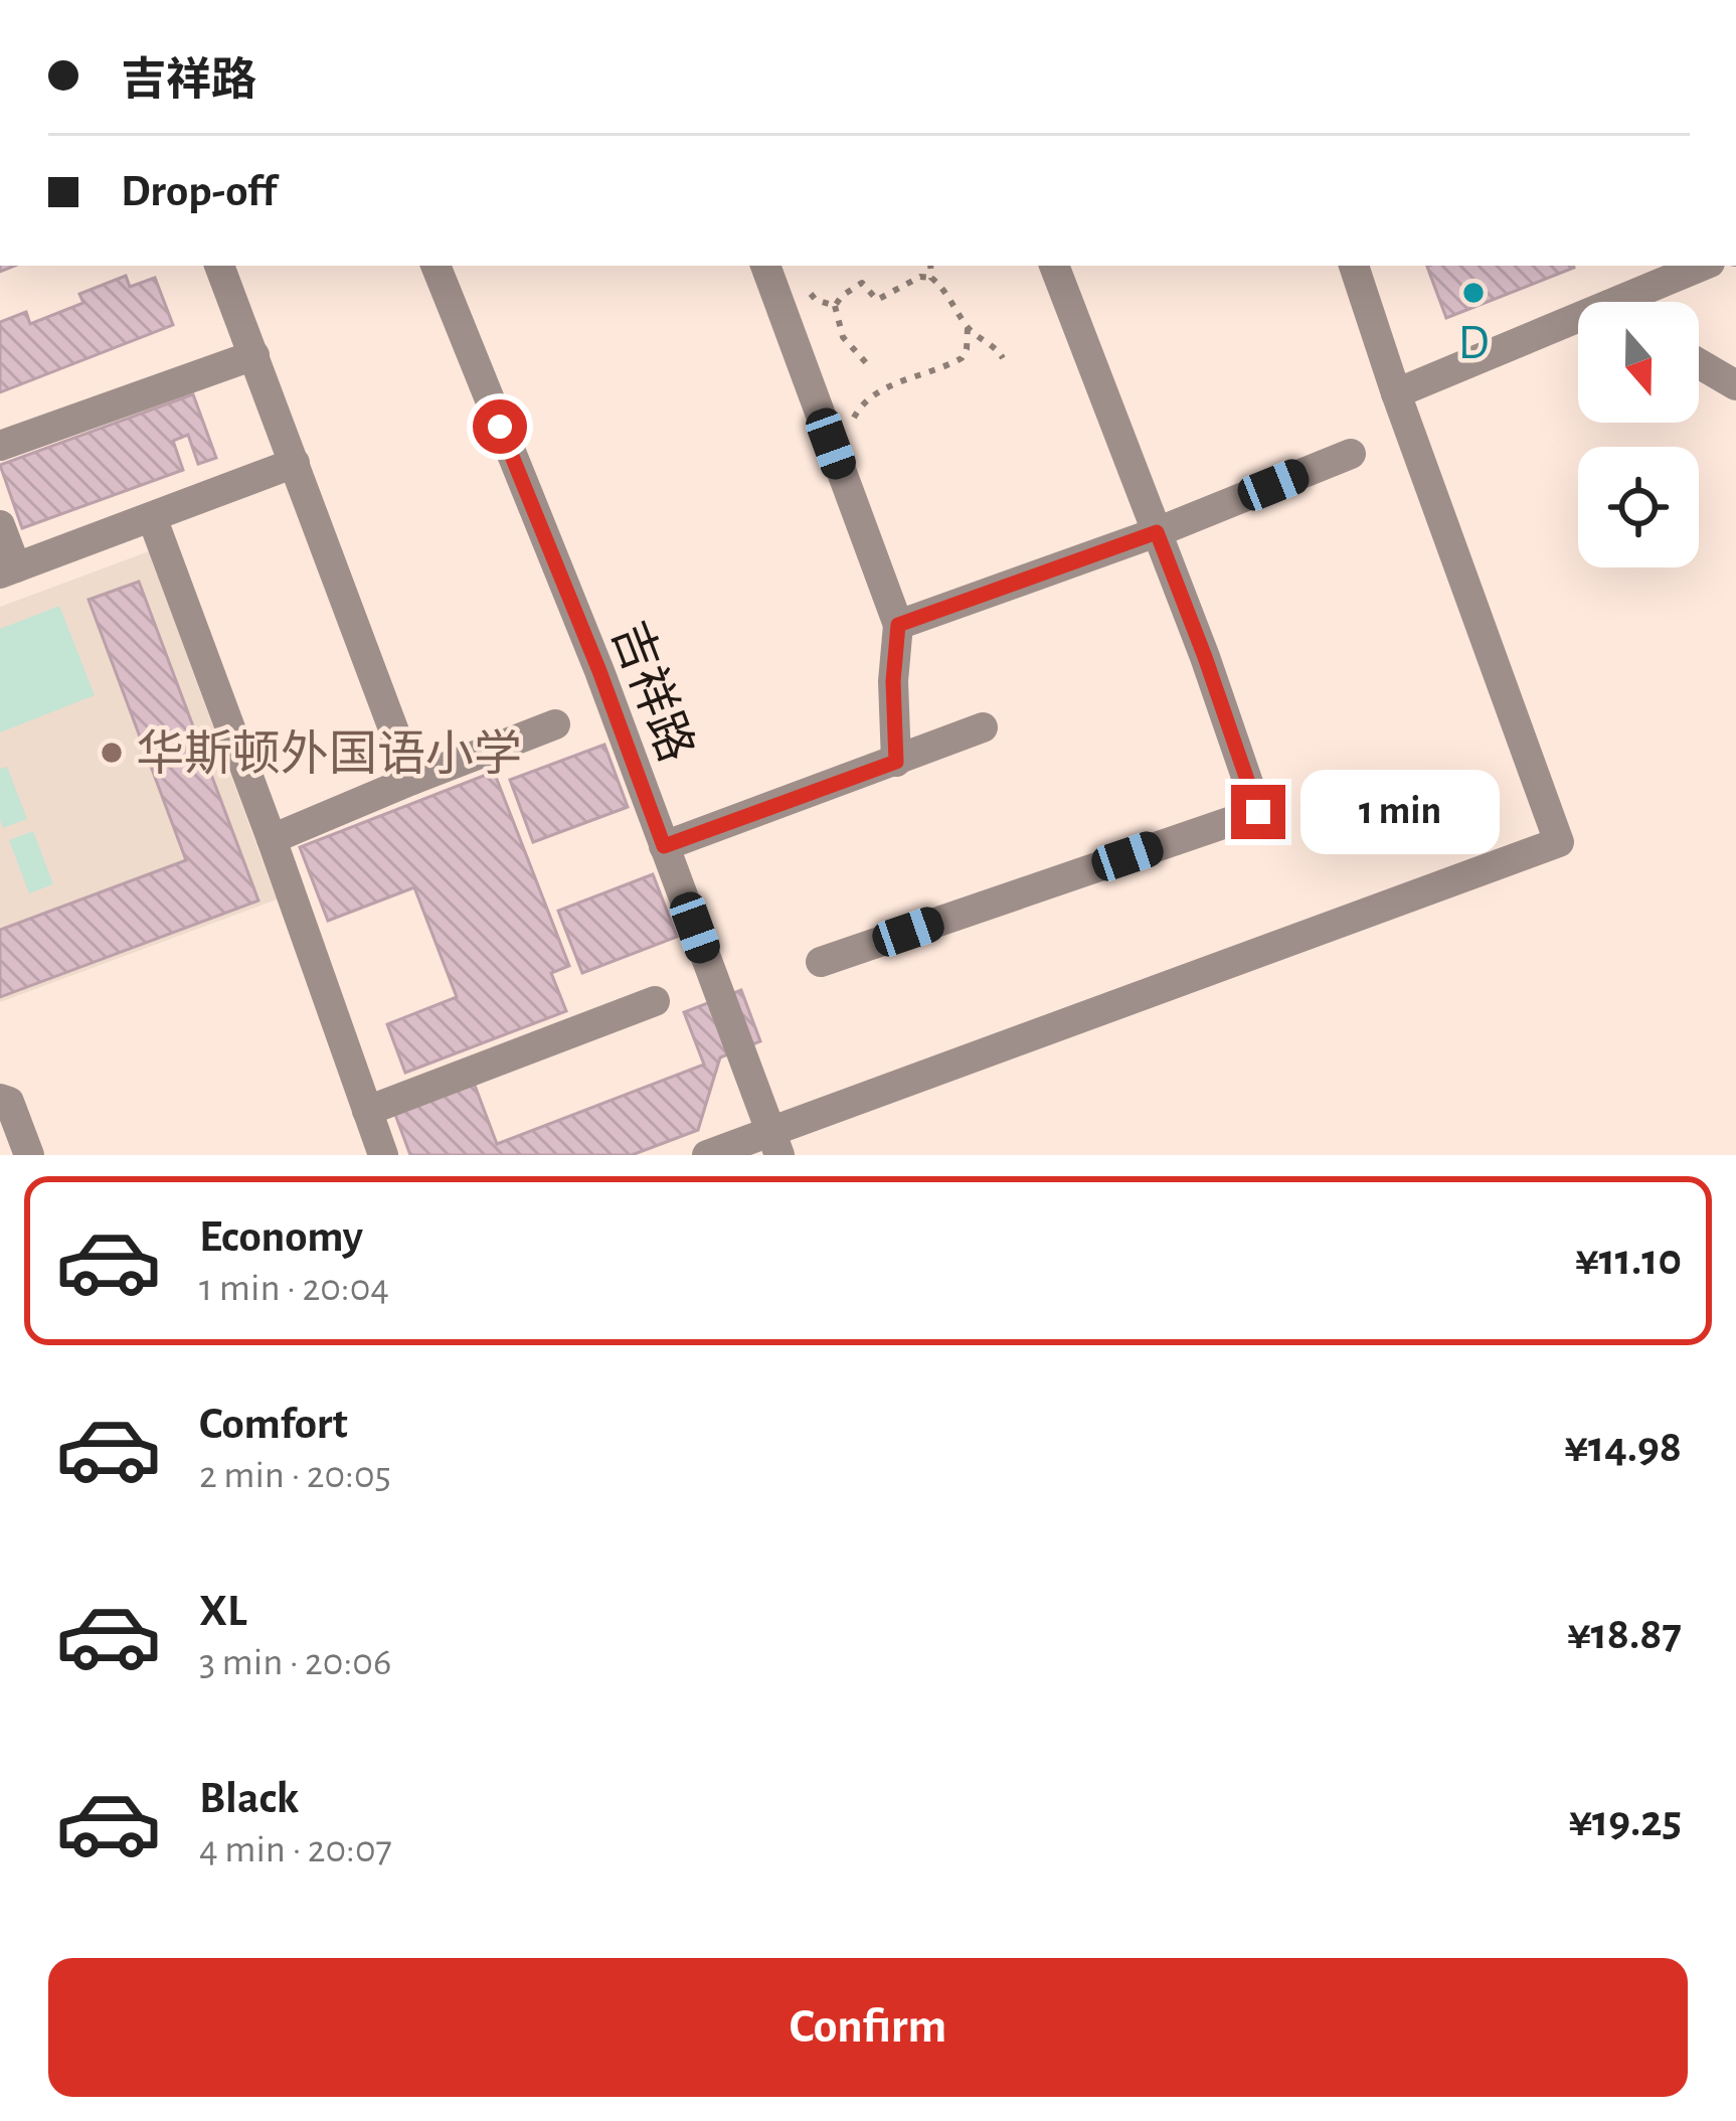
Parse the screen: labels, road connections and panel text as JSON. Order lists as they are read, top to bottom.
{
  "streets": {
    "street": ["吉祥路"]
  },
  "places": ["D", "华斯顿外国语小学"],
  "north": "bottom",
  "page": {
    "banner": ["吉祥路", "Drop-off"],
    "bubble": "1 min",
    "list": [
      {
        "name": "Economy",
        "note": "1 min · 20:04",
        "value": "¥11.10"
      },
      {
        "name": "Comfort",
        "note": "2 min · 20:05",
        "value": "¥14.98"
      },
      {
        "name": "XL",
        "note": "3 min · 20:06",
        "value": "¥18.87"
      },
      {
        "name": "Black",
        "note": "4 min · 20:07",
        "value": "¥19.25"
      }
    ],
    "buttons": "Confirm"
  }
}
